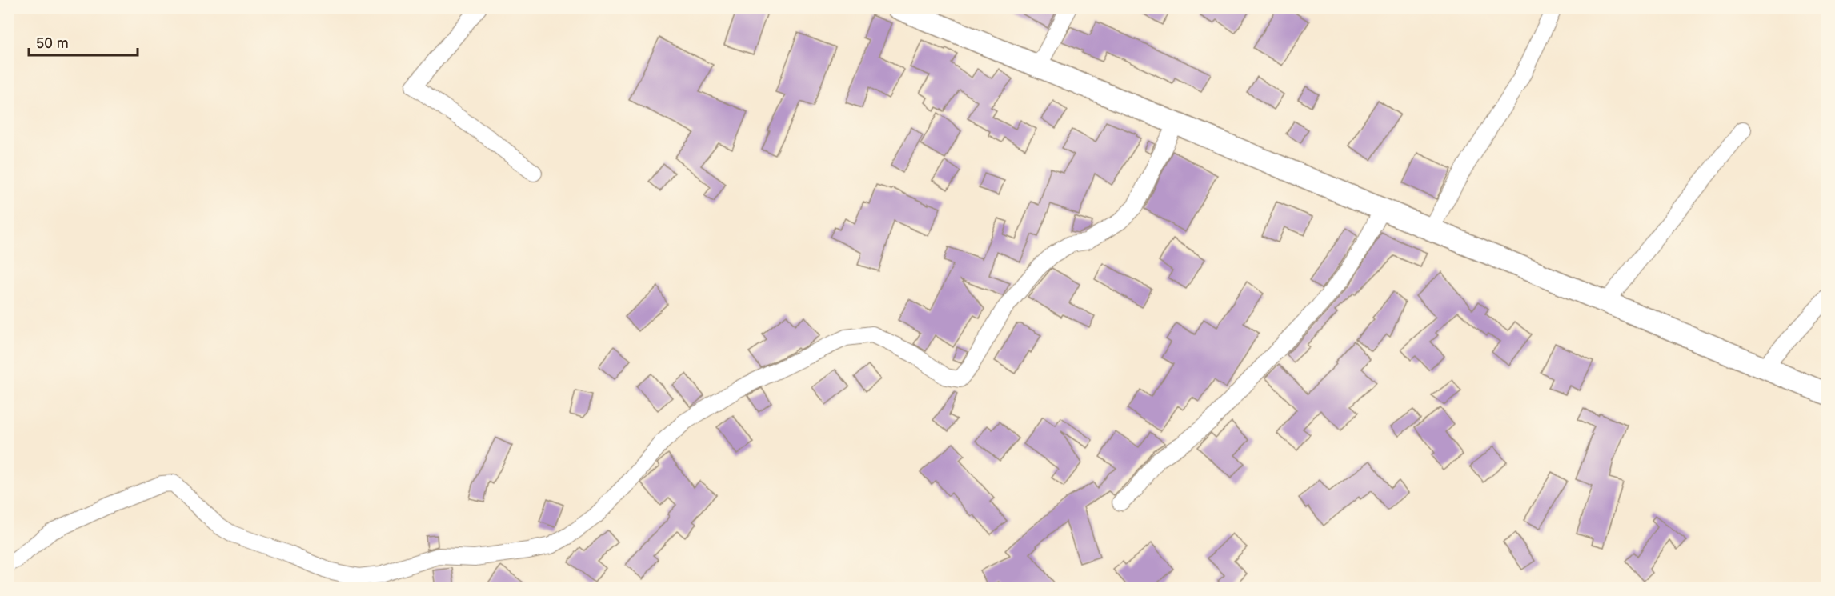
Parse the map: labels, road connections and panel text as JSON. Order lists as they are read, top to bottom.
{
  "scale_bar": "50 m"
}
